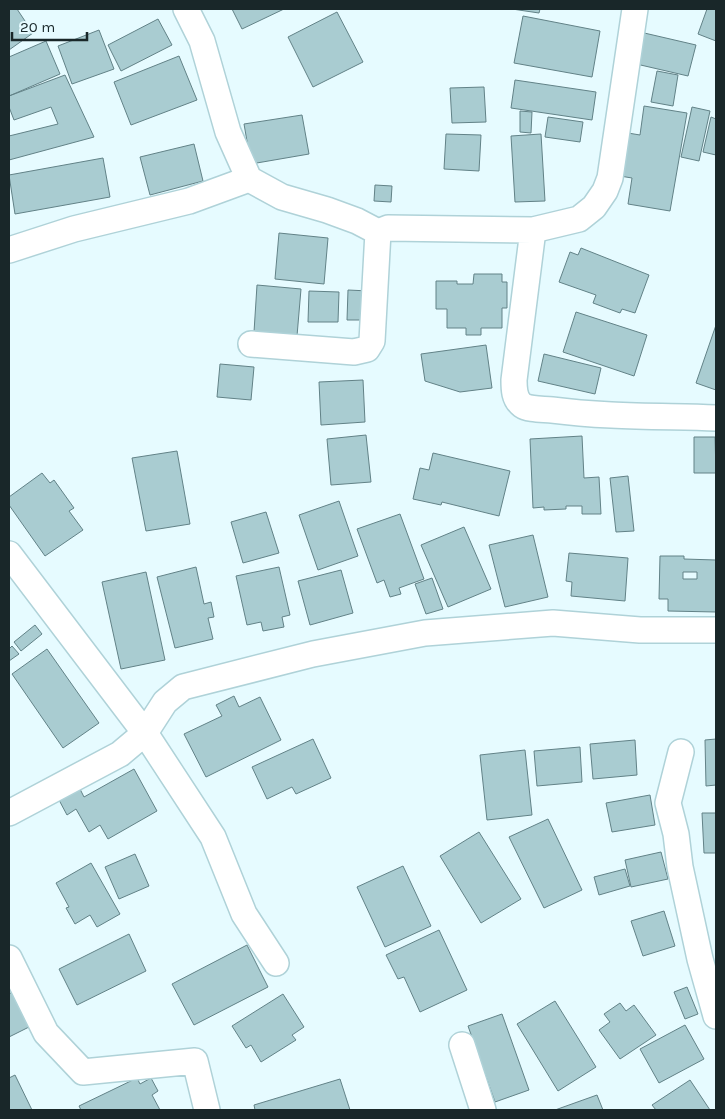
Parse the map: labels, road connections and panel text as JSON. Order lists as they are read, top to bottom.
{
  "scale_bar": "20 m"
}
